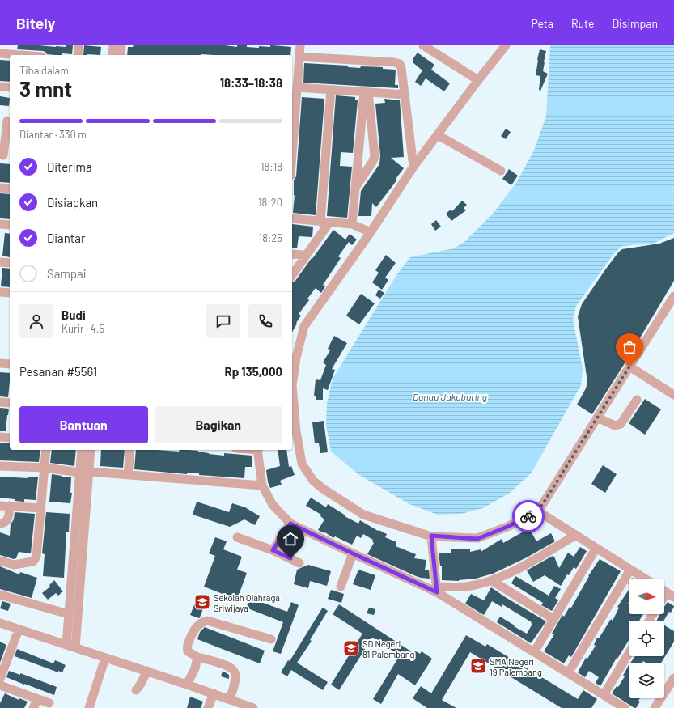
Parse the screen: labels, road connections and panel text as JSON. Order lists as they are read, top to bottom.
{
  "water": ["Danau Jakabaring"],
  "places": {
    "school or university": ["Sekolah Olahraga Sriwijaya", "SD Negeri 81 Palembang", "SMA Negeri 19 Palembang"]
  },
  "north": "right",
  "page": {
    "header": "Bitely",
    "nav": ["Peta", "Rute", "Disimpan"],
    "heading": ["3 mnt", "Tiba dalam", "18:33–18:38"],
    "panel": [
      "Budi",
      "Kurir · 4.5",
      "Pesanan #5561",
      "Rp 135,000"
    ],
    "bar": "Diantar · 330 m",
    "list": [
      ["Diterima", "18:18"],
      ["Disiapkan", "18:20"],
      ["Diantar", "18:25"],
      "Sampai"
    ],
    "buttons": ["Bantuan", "Bagikan"]
  }
}
